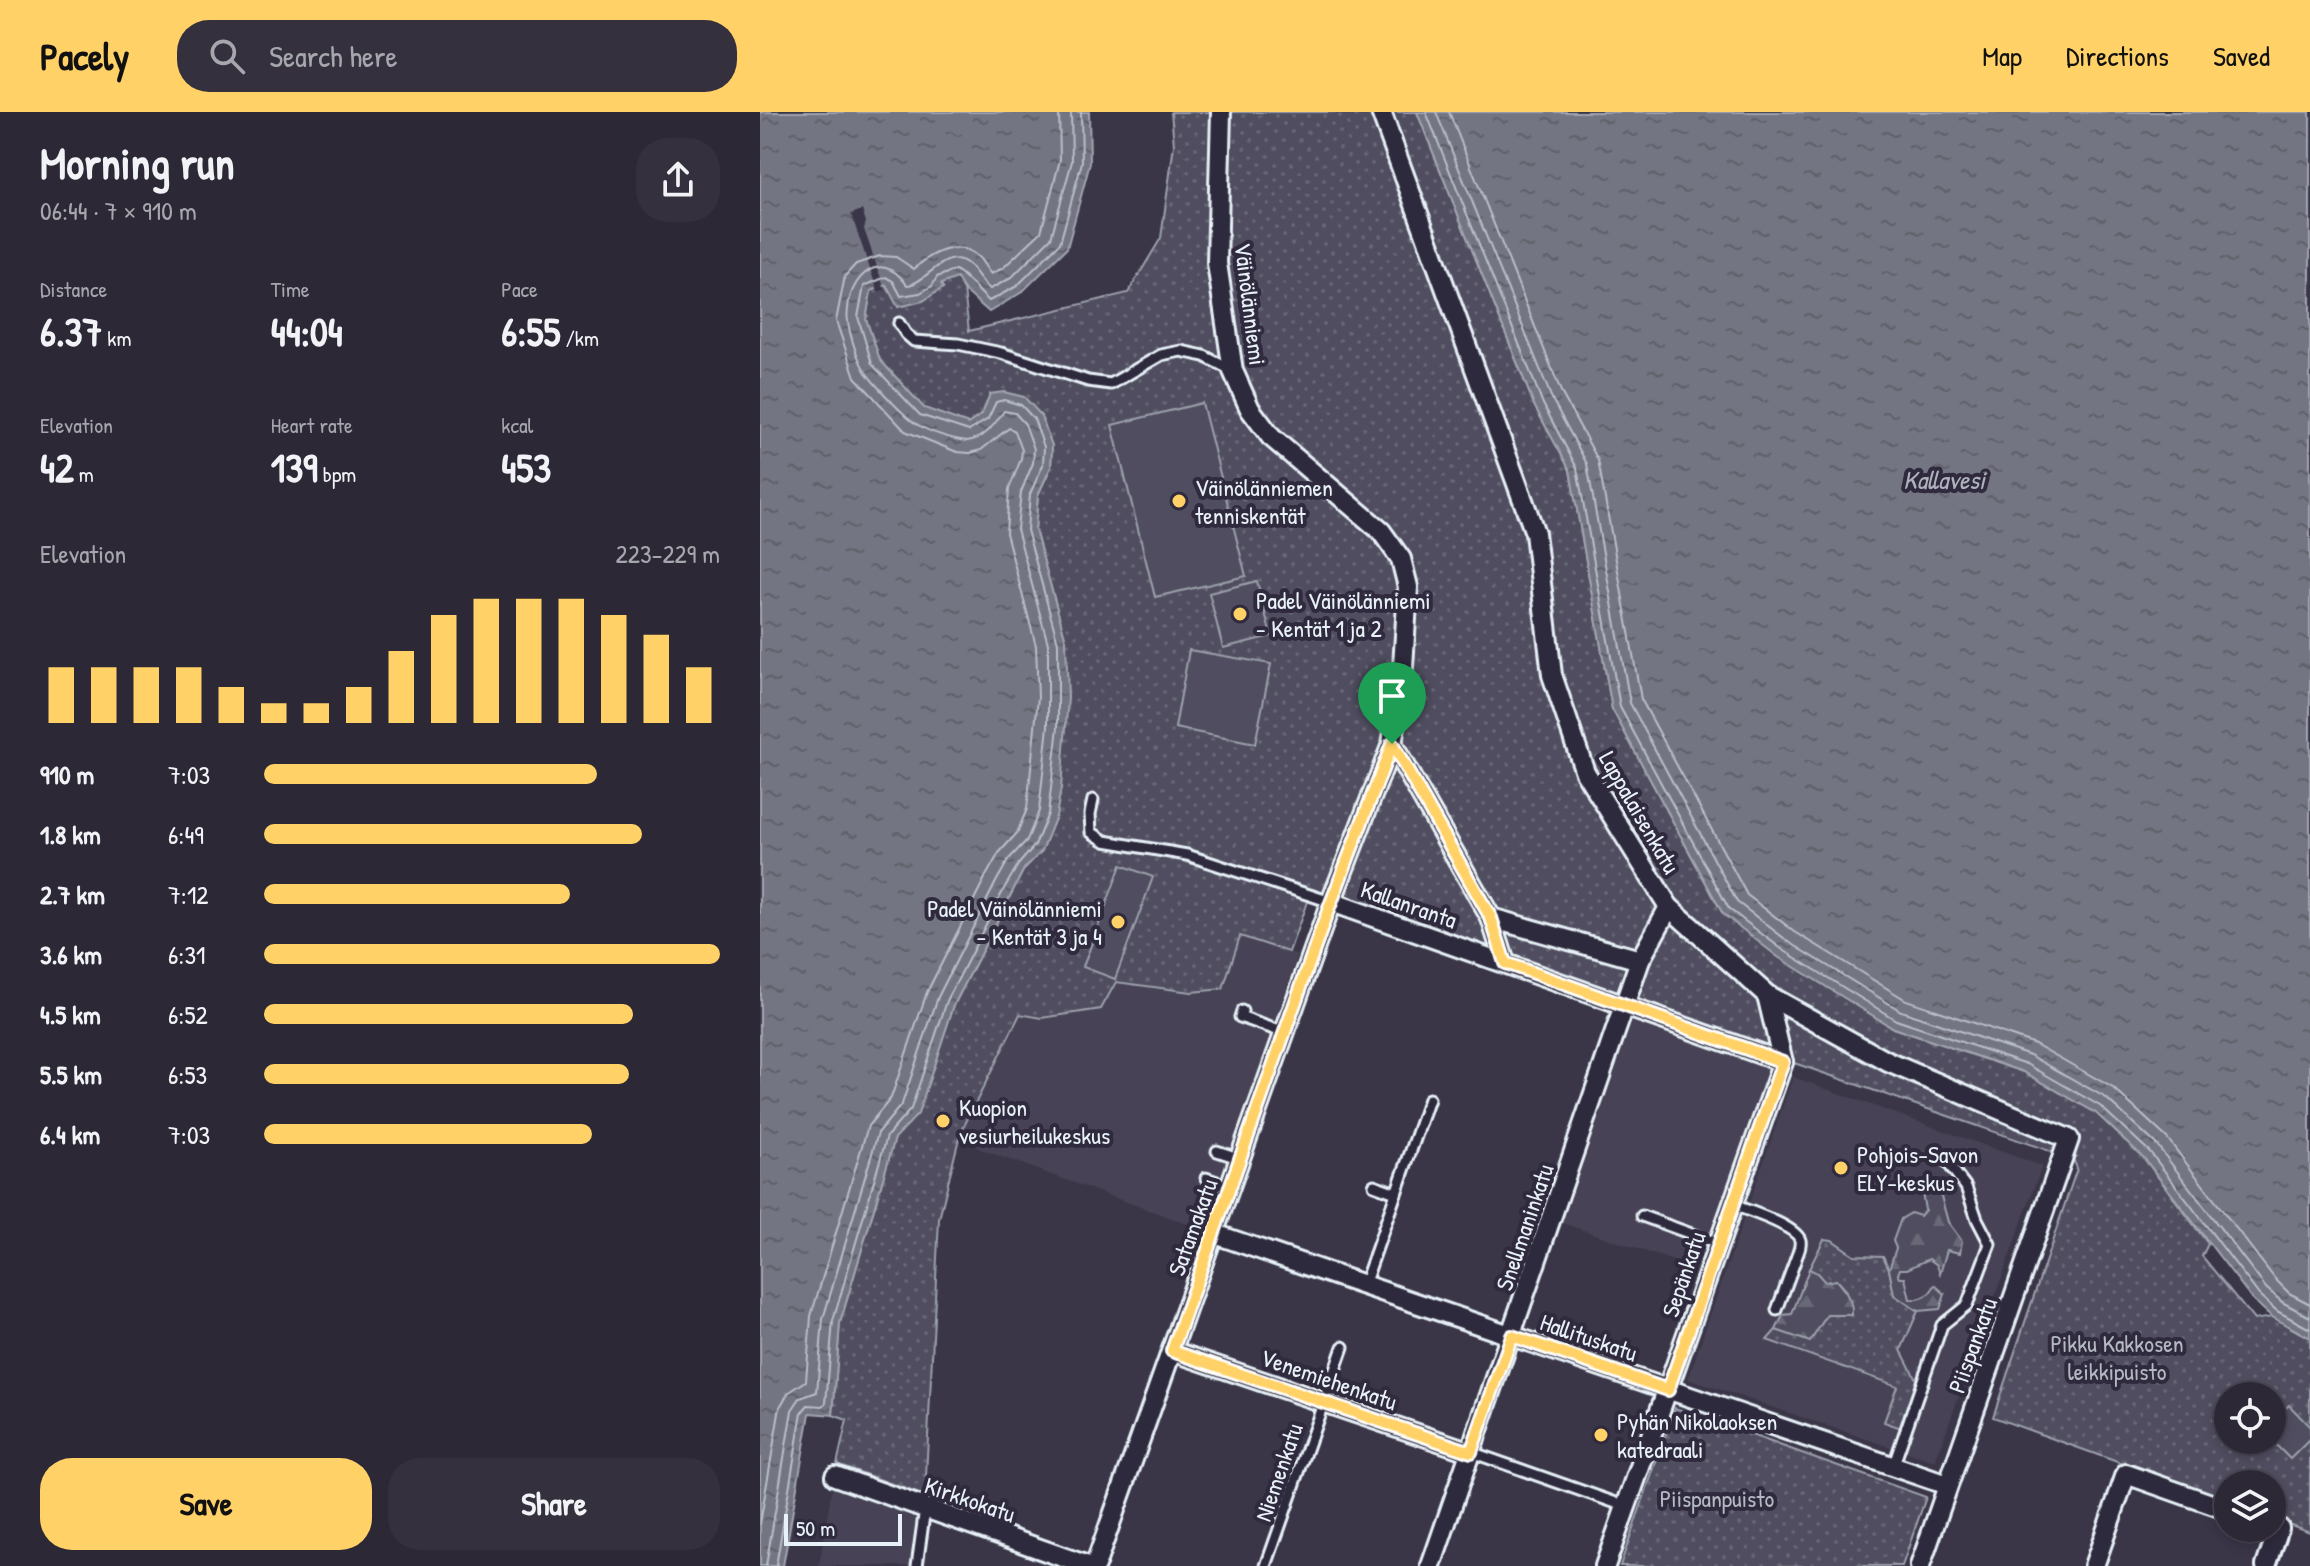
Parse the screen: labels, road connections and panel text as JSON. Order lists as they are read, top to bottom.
{
  "streets": {
    "street": [
      "Väinölänniemi",
      "Lappalaisenkatu",
      "Kallanranta",
      "Satamakatu",
      "Snellmaninkatu",
      "Sepänkatu",
      "Hallituskatu",
      "Piispankatu",
      "Venemiehenkatu",
      "Kirkkokatu"
    ],
    "lane": ["Niemenkatu"]
  },
  "crossings": [
    ["Väinölänniemi", "Kallanranta"],
    ["Väinölänniemi", "Satamakatu"],
    ["Lappalaisenkatu", "Snellmaninkatu"],
    ["Lappalaisenkatu", "Piispankatu"],
    ["Kallanranta", "Satamakatu"],
    ["Kallanranta", "Snellmaninkatu"],
    ["Kallanranta", "Sepänkatu"],
    ["Satamakatu", "Hallituskatu"],
    ["Satamakatu", "Venemiehenkatu"],
    ["Snellmaninkatu", "Hallituskatu"],
    ["Snellmaninkatu", "Venemiehenkatu"],
    ["Sepänkatu", "Hallituskatu"],
    ["Hallituskatu", "Piispankatu"],
    ["Venemiehenkatu", "Niemenkatu"]
  ],
  "water": ["Kallavesi"],
  "parks": ["Pikku Kakkosen leikkipuisto", "Piispanpuisto"],
  "places": [
    "Väinölänniemen tenniskentät",
    "Padel Väinölänniemi - Kentät 1 ja 2",
    "Padel Väinölänniemi - Kentät 3 ja 4",
    "Kuopion vesiurheilukeskus",
    "Pohjois-Savon ELY-keskus",
    "Pyhän Nikolaoksen katedraali"
  ],
  "scale_bar": "50 m",
  "page": {
    "header": "Pacely",
    "search": "Search here",
    "nav": ["Map", "Directions", "Saved"],
    "heading": ["Morning run", "06:44 · 7 × 910 m"],
    "stats": [
      ["Distance", "6.37 km"],
      ["Time", "44:04"],
      ["Pace", "6:55 /km"],
      ["Elevation", "42 m"],
      ["Heart rate", "139 bpm"],
      ["kcal", "453"]
    ],
    "chart": ["Elevation", "223–229 m"],
    "list": [
      {
        "name": "910 m",
        "note": "7:03"
      },
      {
        "name": "1.8 km",
        "note": "6:49"
      },
      {
        "name": "2.7 km",
        "note": "7:12"
      },
      {
        "name": "3.6 km",
        "note": "6:31"
      },
      {
        "name": "4.5 km",
        "note": "6:52"
      },
      {
        "name": "5.5 km",
        "note": "6:53"
      },
      {
        "name": "6.4 km",
        "note": "7:03"
      }
    ],
    "buttons": ["Save", "Share"],
    "scale": "50 m"
  }
}
